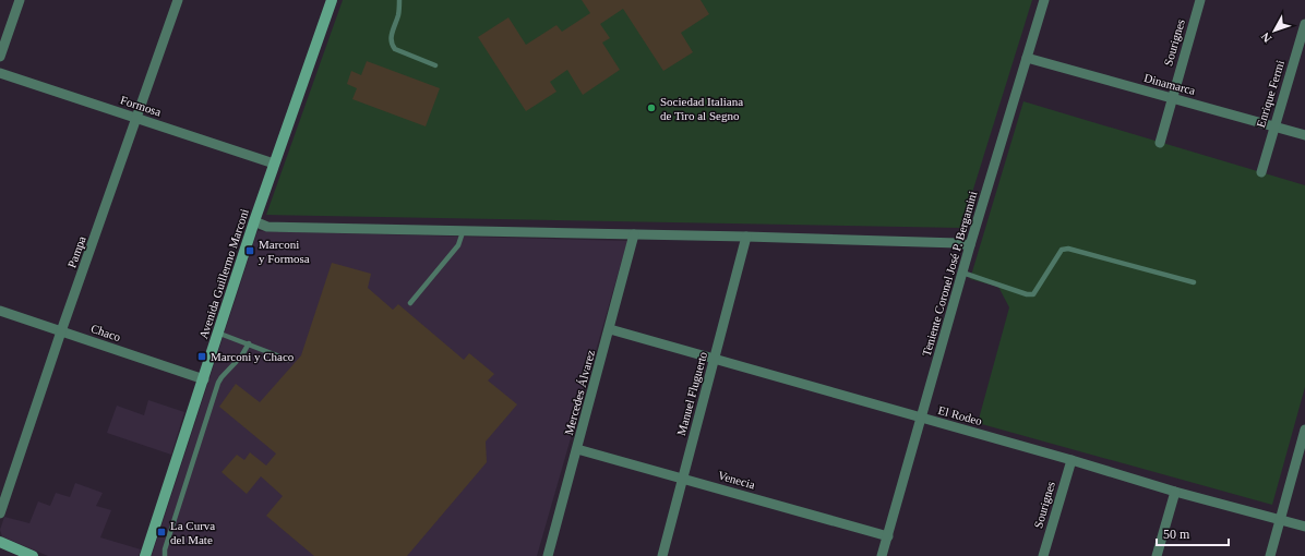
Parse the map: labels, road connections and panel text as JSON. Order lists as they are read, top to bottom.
{
  "streets": {
    "main road": ["Avenida Guillermo Marconi"],
    "street": [
      "Sourignes",
      "Dinamarca",
      "Enrique Fermi",
      "Formosa",
      "Pampa",
      "Teniente Coronel José P. Bergamini",
      "Chaco",
      "Mercedes Álvarez",
      "Manuel Fluguerto",
      "El Rodeo",
      "Venecia"
    ]
  },
  "crossings": [
    ["Sourignes", "Dinamarca"],
    ["Sourignes", "El Rodeo"],
    ["Dinamarca", "Enrique Fermi"],
    ["Dinamarca", "Teniente Coronel José P. Bergamini"],
    ["Formosa", "Pampa"],
    ["Formosa", "Avenida Guillermo Marconi"],
    ["Pampa", "Chaco"],
    ["Avenida Guillermo Marconi", "Chaco"],
    ["Teniente Coronel José P. Bergamini", "El Rodeo"],
    ["Teniente Coronel José P. Bergamini", "Venecia"],
    ["Mercedes Álvarez", "El Rodeo"],
    ["Mercedes Álvarez", "Venecia"],
    ["Manuel Fluguerto", "El Rodeo"],
    ["Manuel Fluguerto", "Venecia"]
  ],
  "places": {
    "other": ["Sociedad Italiana de Tiro al Segno"],
    "transit": ["Marconi y Formosa", "Marconi y Chaco", "La Curva del Mate"]
  },
  "scale_bar": "50 m",
  "north": "bottom left"
}
